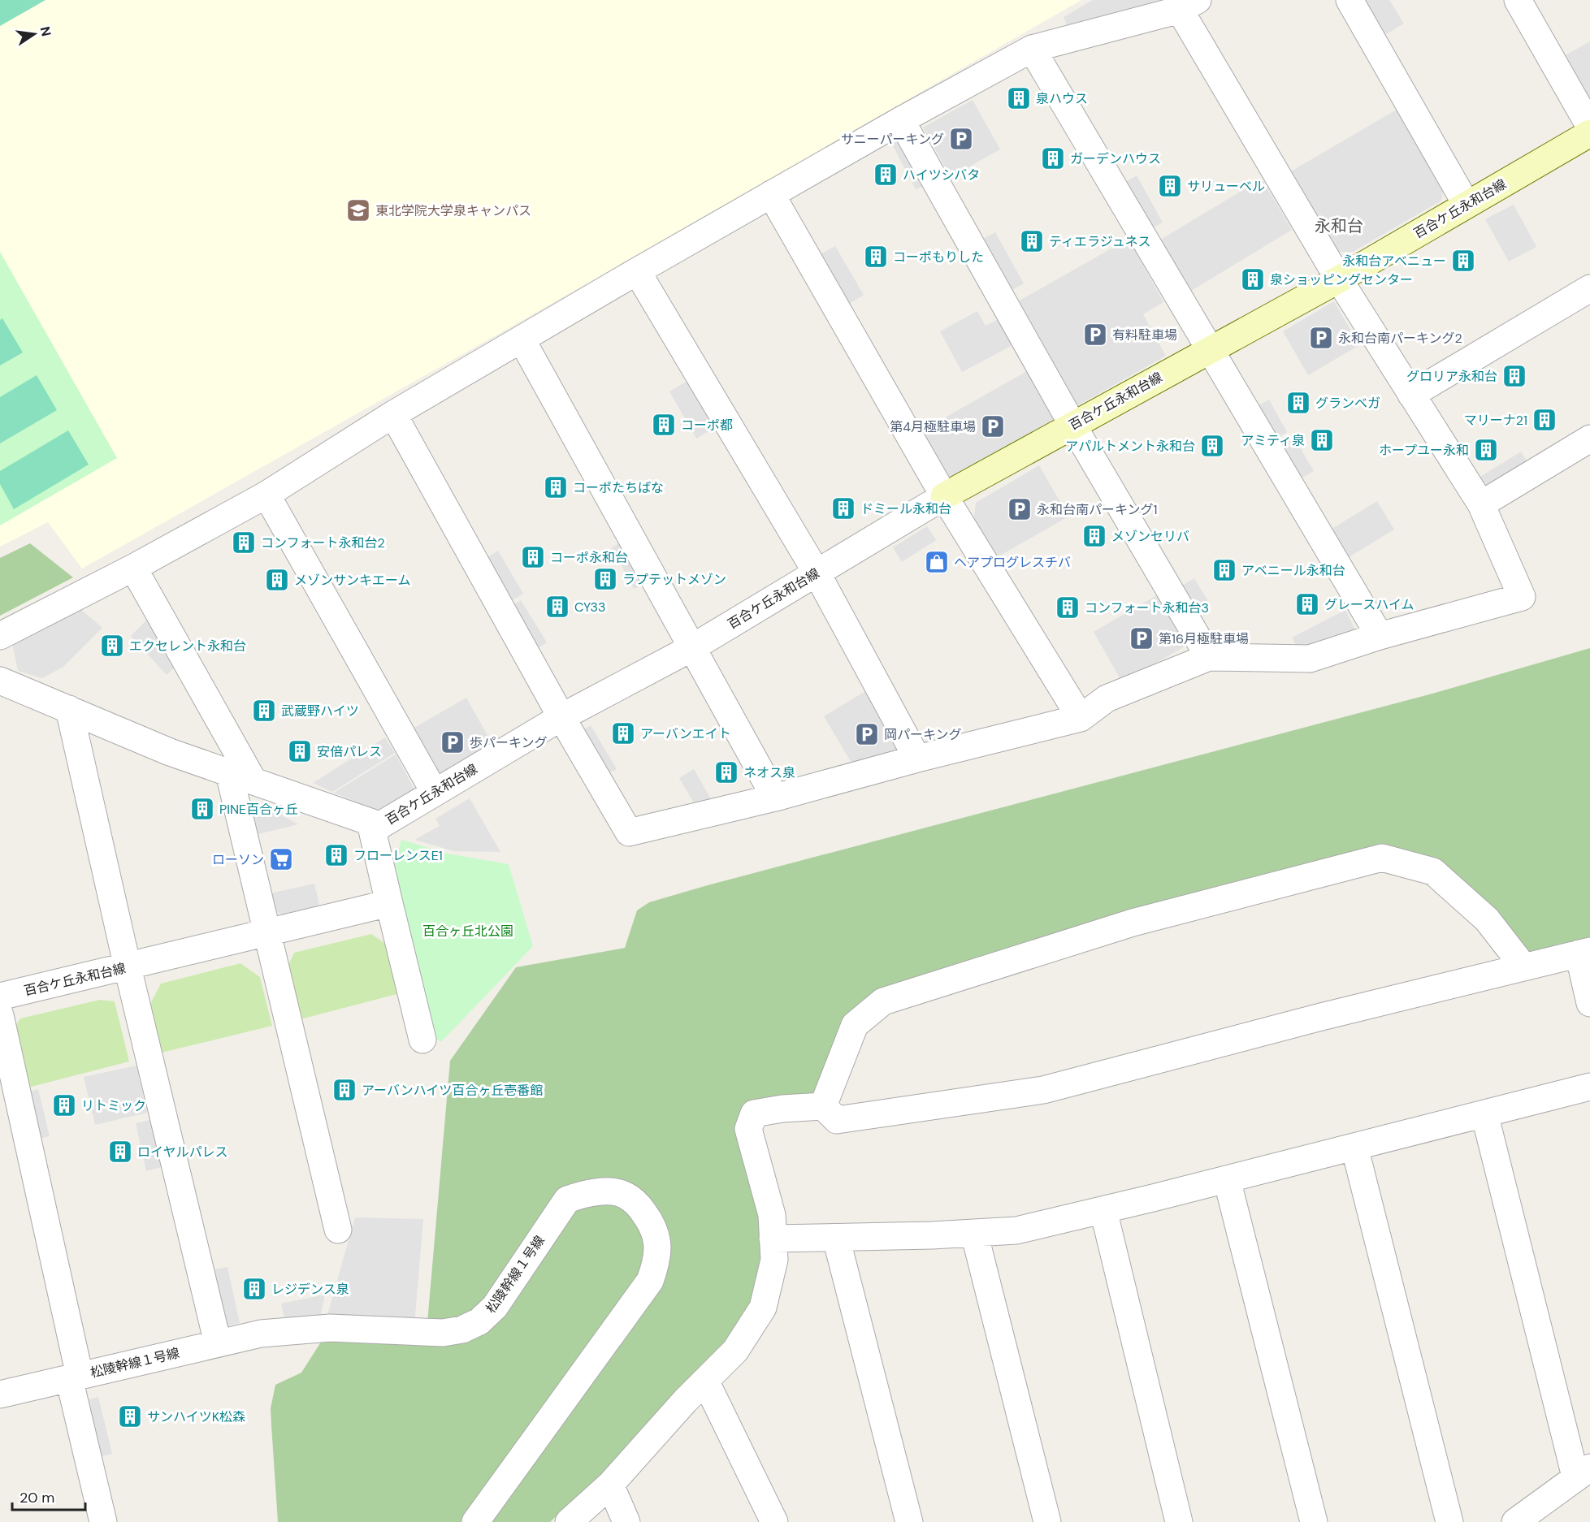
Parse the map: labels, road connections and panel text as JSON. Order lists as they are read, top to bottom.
{
  "streets": {
    "street": ["百合ケ丘永和台線", "松陵幹線１号線"]
  },
  "districts": ["永和台"],
  "parks": ["百合ヶ丘北公園"],
  "places": {
    "building": [
      "泉ハウス",
      "ガーデンハウス",
      "ハイツシバタ",
      "サリューベル",
      "ティエラジュネス",
      "コーポもりした",
      "永和台アベニュー",
      "泉ショッピングセンター",
      "グロリア永和台",
      "グランベガ",
      "マリーナ21",
      "コーポ都",
      "アミティ泉",
      "アパルトメント永和台",
      "ホープユー永和",
      "コーポたちばな",
      "ドミール永和台",
      "メゾンセリバ",
      "コンフォート永和台2",
      "コーポ永和台",
      "アベニール永和台",
      "ラプテットメゾン",
      "メゾンサンキエーム",
      "グレースハイム",
      "CY33",
      "コンフォート永和台3",
      "エクセレント永和台",
      "武蔵野ハイツ",
      "アーバンエイト",
      "安倍パレス",
      "ネオス泉",
      "PINE百合ヶ丘",
      "フローレンスE1",
      "アーバンハイツ百合ヶ丘壱番館",
      "リトミック",
      "ロイヤルパレス",
      "レジデンス泉",
      "サンハイツK松森"
    ],
    "parking": [
      "サニーパーキング",
      "有料駐車場",
      "永和台南パーキング2",
      "第4月極駐車場",
      "永和台南パーキング1",
      "第16月極駐車場",
      "岡パーキング",
      "歩パーキング"
    ],
    "school or university": ["東北学院大学泉キャンパス"],
    "shop": ["ヘアプログレスチバ"],
    "supermarket": ["ローソン"]
  },
  "scale_bar": "20 m",
  "north": "right"
}
